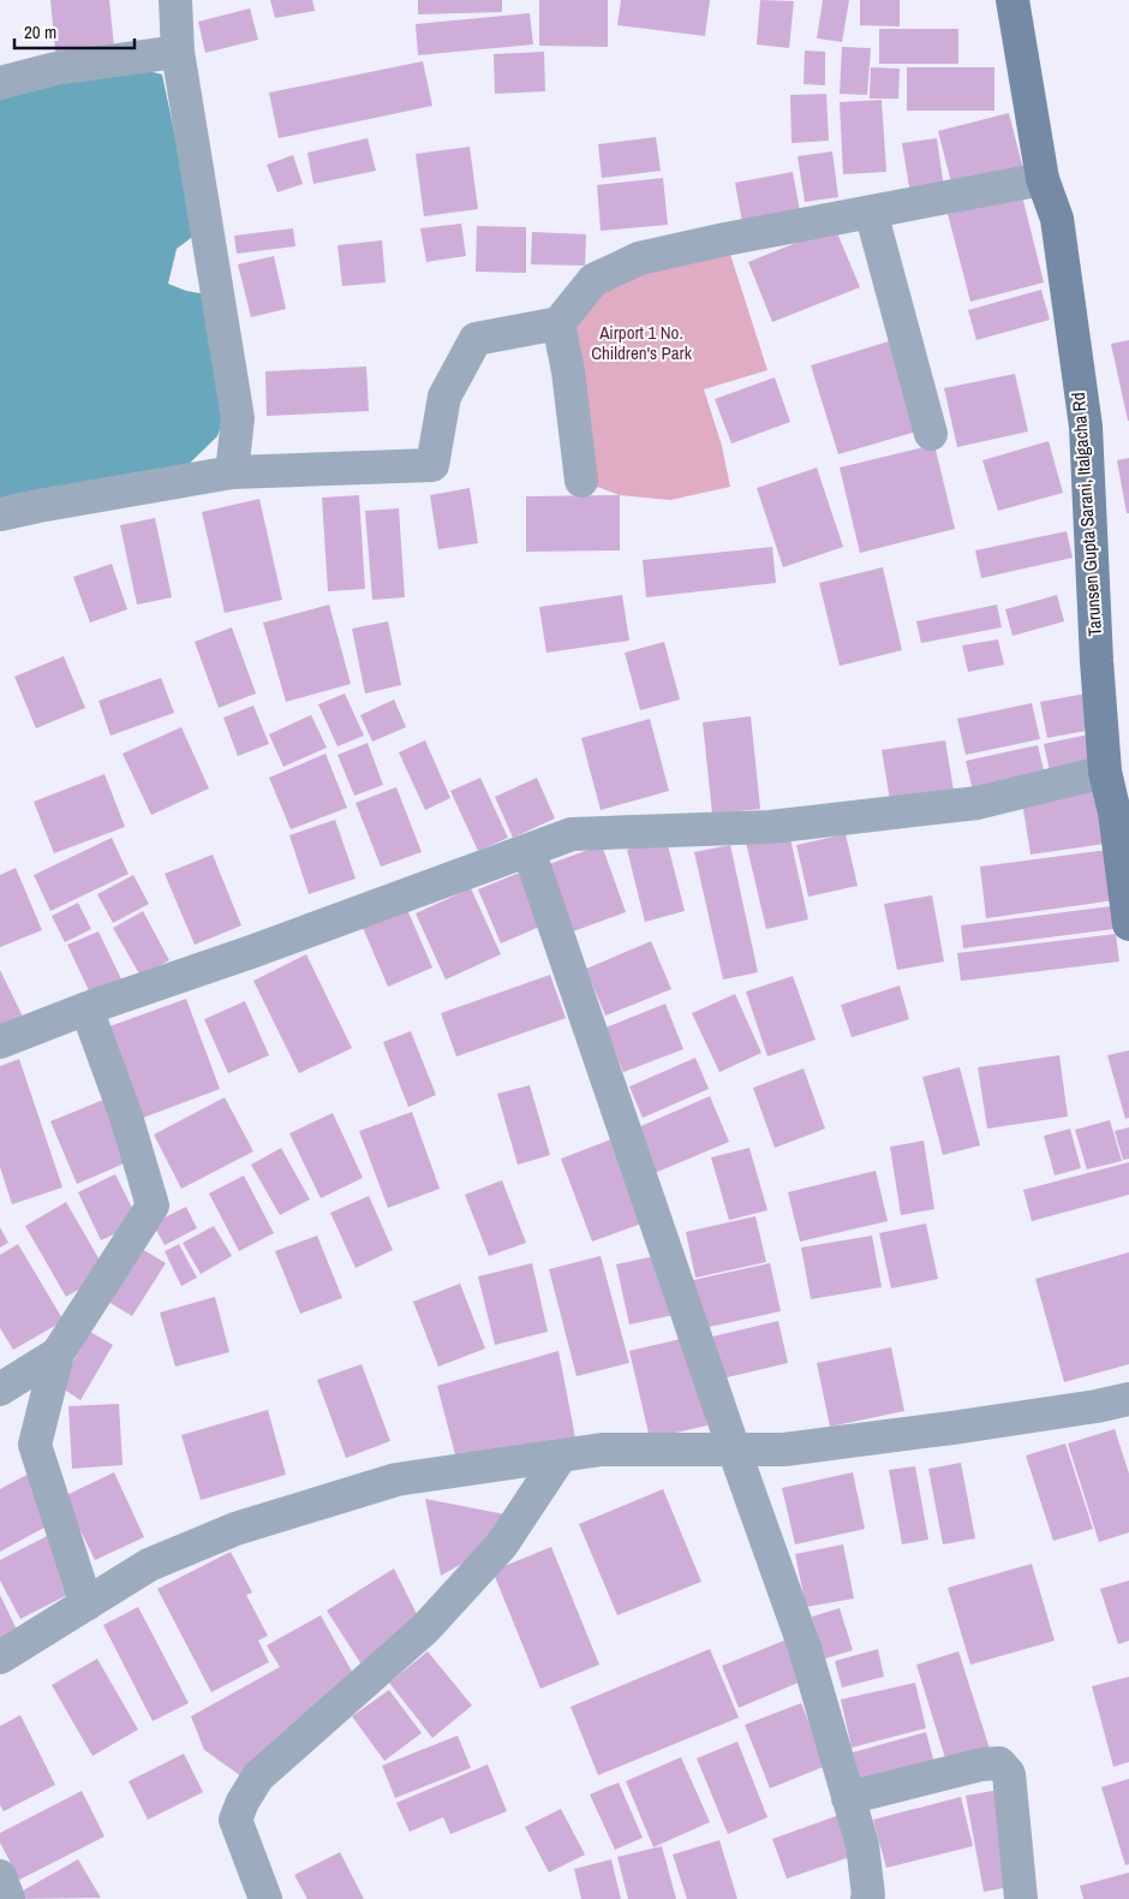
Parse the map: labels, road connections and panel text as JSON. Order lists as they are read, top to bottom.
{
  "streets": {
    "street": ["Tarunsen Gupta Sarani, Italgacha Rd"]
  },
  "parks": ["Airport 1 No. Children's Park"],
  "scale_bar": "20 m"
}
